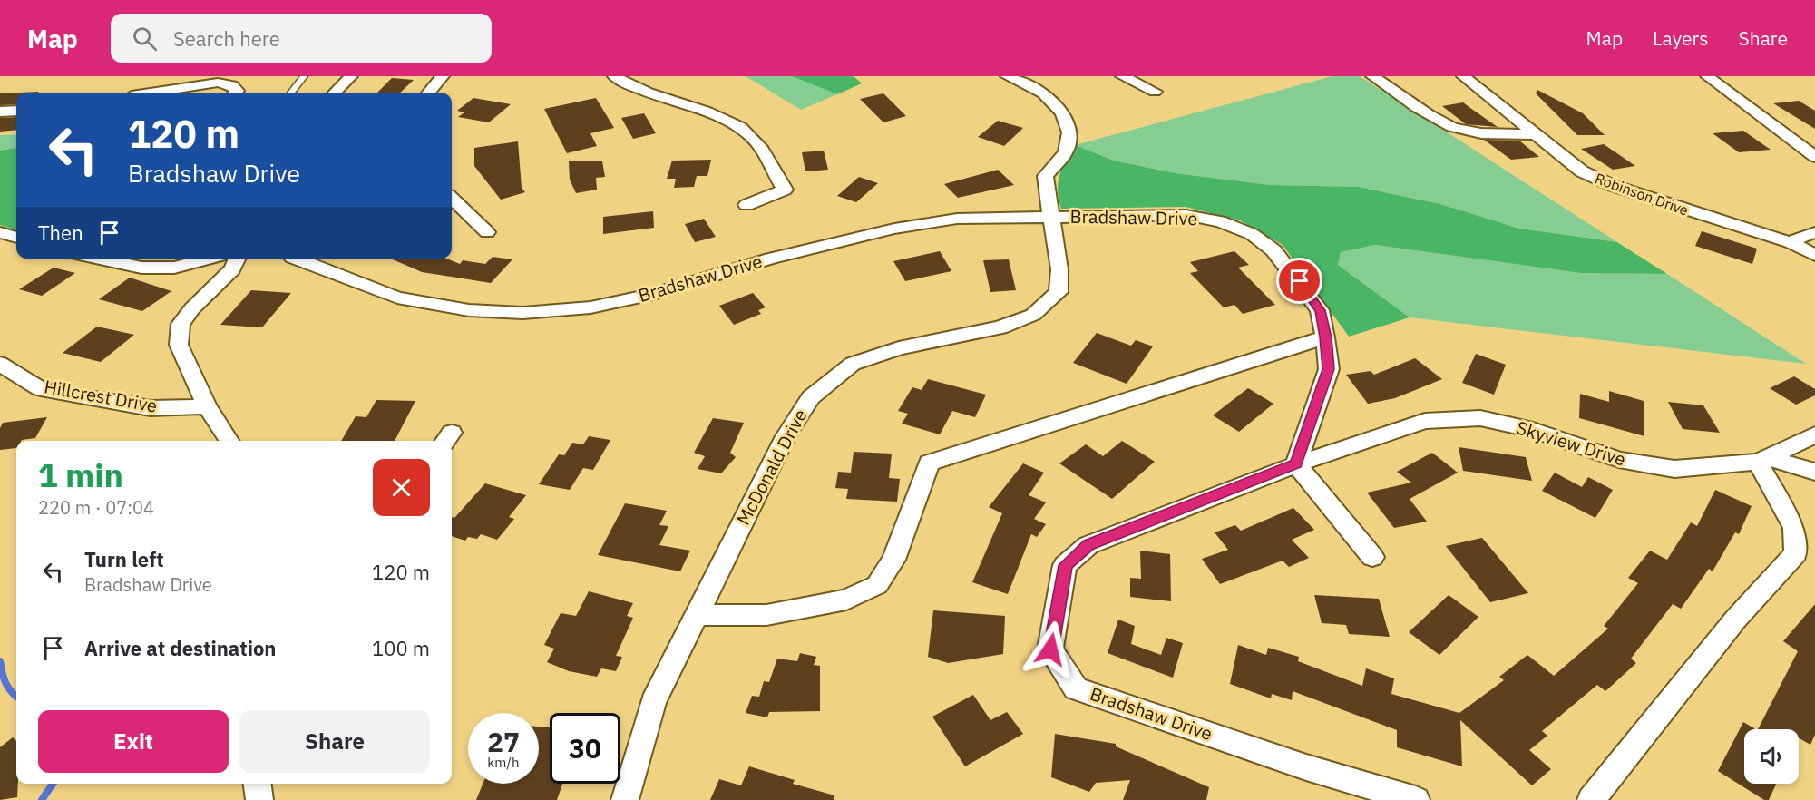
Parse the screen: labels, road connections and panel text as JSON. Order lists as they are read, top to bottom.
{
  "streets": {
    "street": [
      "Robinson Drive",
      "Bradshaw Drive",
      "Hillcrest Drive",
      "Skyview Drive",
      "McDonald Drive"
    ]
  },
  "crossings": [
    ["Bradshaw Drive", "Skyview Drive"],
    ["Bradshaw Drive", "McDonald Drive"]
  ],
  "page": {
    "header": "Map",
    "search": "Search here",
    "nav": ["Map", "Layers", "Share"],
    "turn": ["120 m", "Bradshaw Drive"],
    "then": "Then",
    "heading": ["1 min", "220 m · 07:04"],
    "list": [
      {
        "name": "Turn left",
        "note": "Bradshaw Drive",
        "value": "120 m"
      },
      {
        "name": "Arrive at destination",
        "value": "100 m"
      }
    ],
    "buttons": ["Exit", "Share"],
    "speed": "27 km/h",
    "limit": "30"
  }
}
